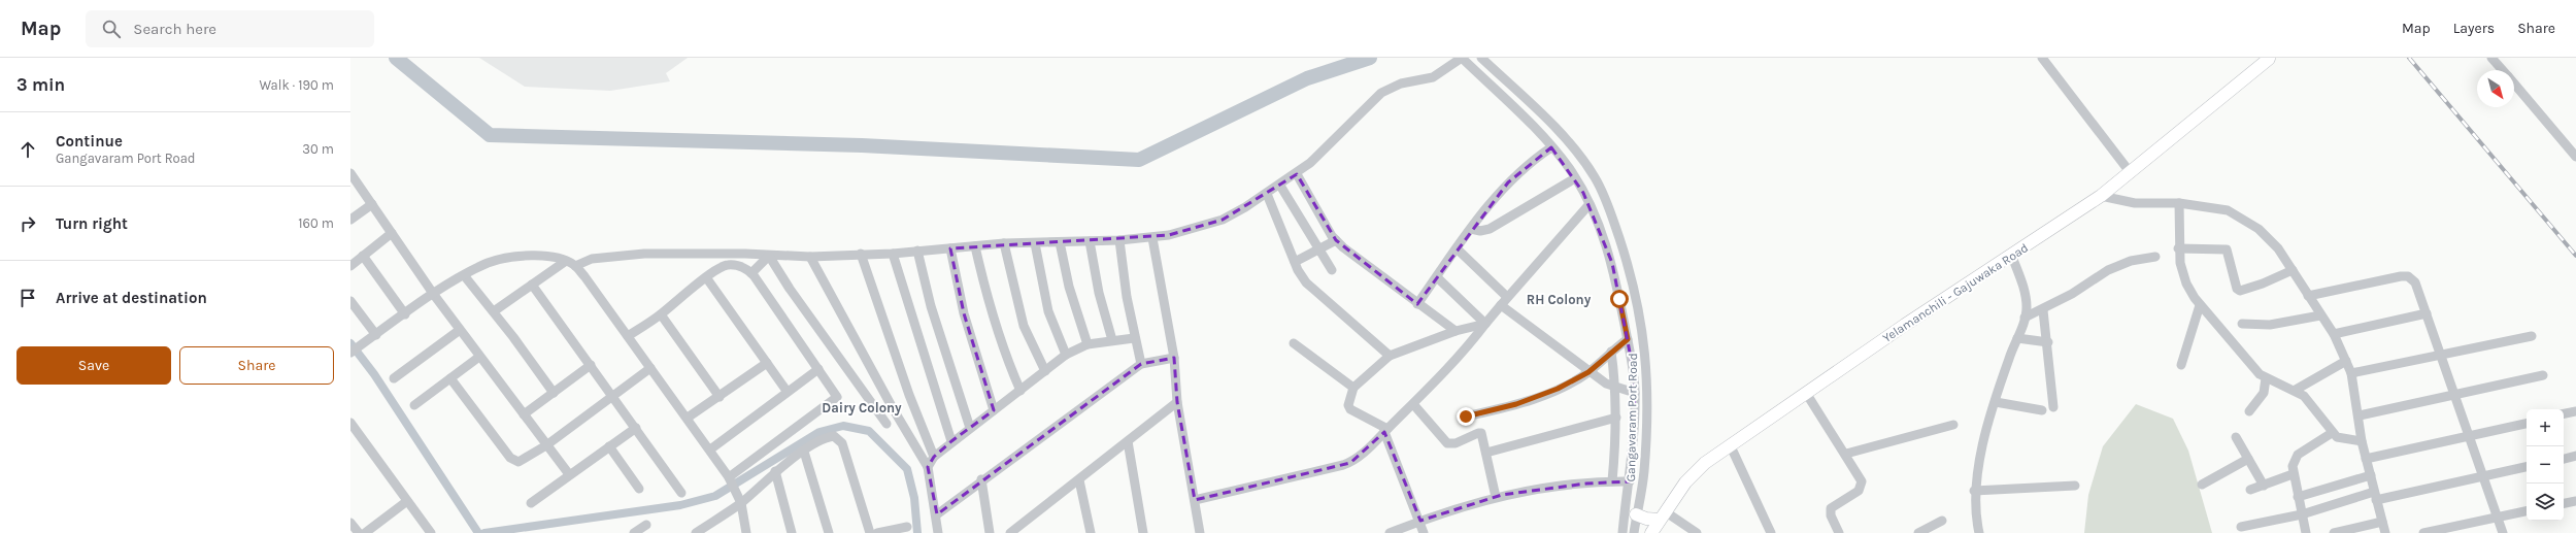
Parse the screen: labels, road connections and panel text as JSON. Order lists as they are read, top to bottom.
{
  "streets": {
    "main road": ["Yelamanchili - Gajuwaka Road"],
    "street": ["Gangavaram Port Road"]
  },
  "districts": ["RH Colony", "Dairy Colony"],
  "north": "bottom right",
  "page": {
    "header": "Map",
    "search": "Search here",
    "nav": ["Map", "Layers", "Share"],
    "heading": ["3 min", "Walk · 190 m"],
    "list": [
      ["Continue", "Gangavaram Port Road", "30 m"],
      ["Turn right", "160 m"],
      "Arrive at destination"
    ],
    "buttons": ["Save", "Share"],
    "map_buttons": ["+", "−"]
  }
}
